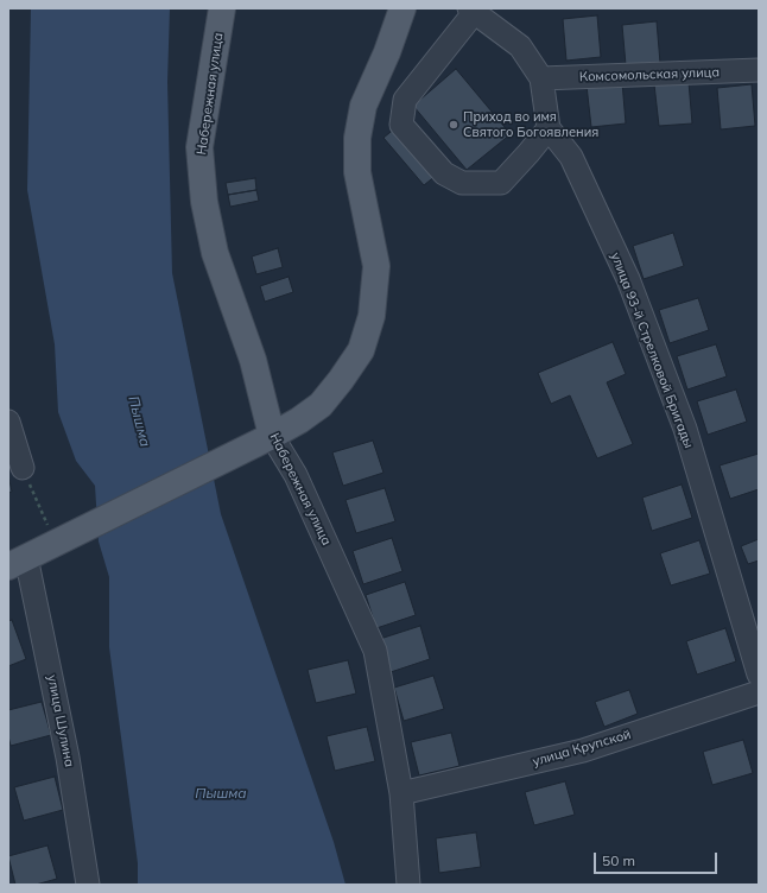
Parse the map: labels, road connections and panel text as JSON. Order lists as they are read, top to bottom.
{
  "streets": {
    "main road": ["Набережная улица"],
    "street": [
      "Комсомольская улица",
      "улица 93-й Стрелковой Бригады",
      "улица Шулина",
      "улица Крупской"
    ]
  },
  "crossings": [
    ["Комсомольская улица", "улица 93-й Стрелковой Бригады"],
    ["Набережная улица", "улица Крупской"]
  ],
  "water": ["Пышма"],
  "places": ["Приход во имя Святого Богоявления"],
  "scale_bar": "50 m"
}
